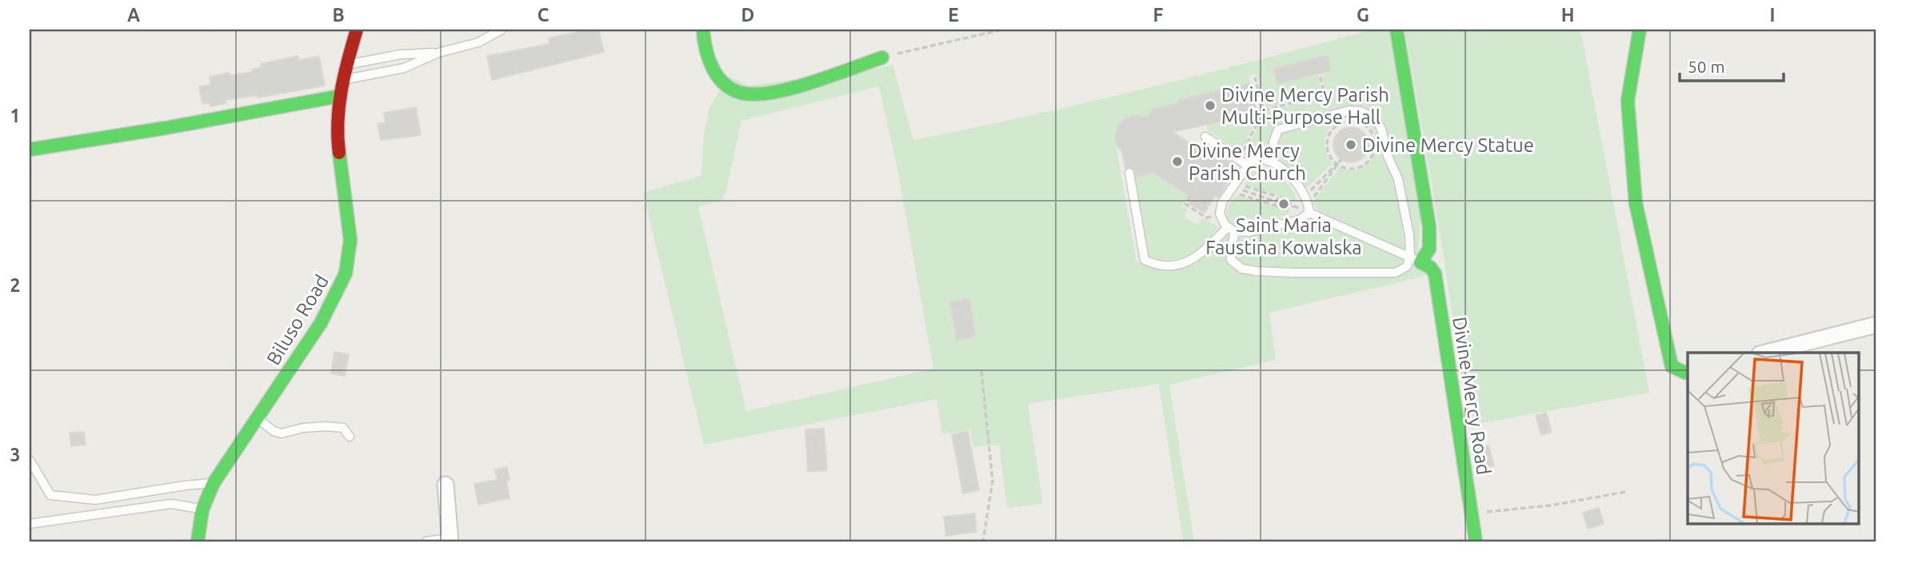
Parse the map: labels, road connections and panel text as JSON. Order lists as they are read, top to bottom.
{
  "streets": {
    "street": ["Biluso Road", "Divine Mercy Road"]
  },
  "places": [
    "Divine Mercy Parish Multi-Purpose Hall",
    "Divine Mercy Statue",
    "Divine Mercy Parish Church",
    "Saint Maria Faustina Kowalska"
  ],
  "scale_bar": "50 m",
  "grid": {
    "columns": [
      "A",
      "B",
      "C",
      "D",
      "E",
      "F",
      "G",
      "H",
      "I"
    ],
    "rows": ["1", "2", "3"]
  }
}
